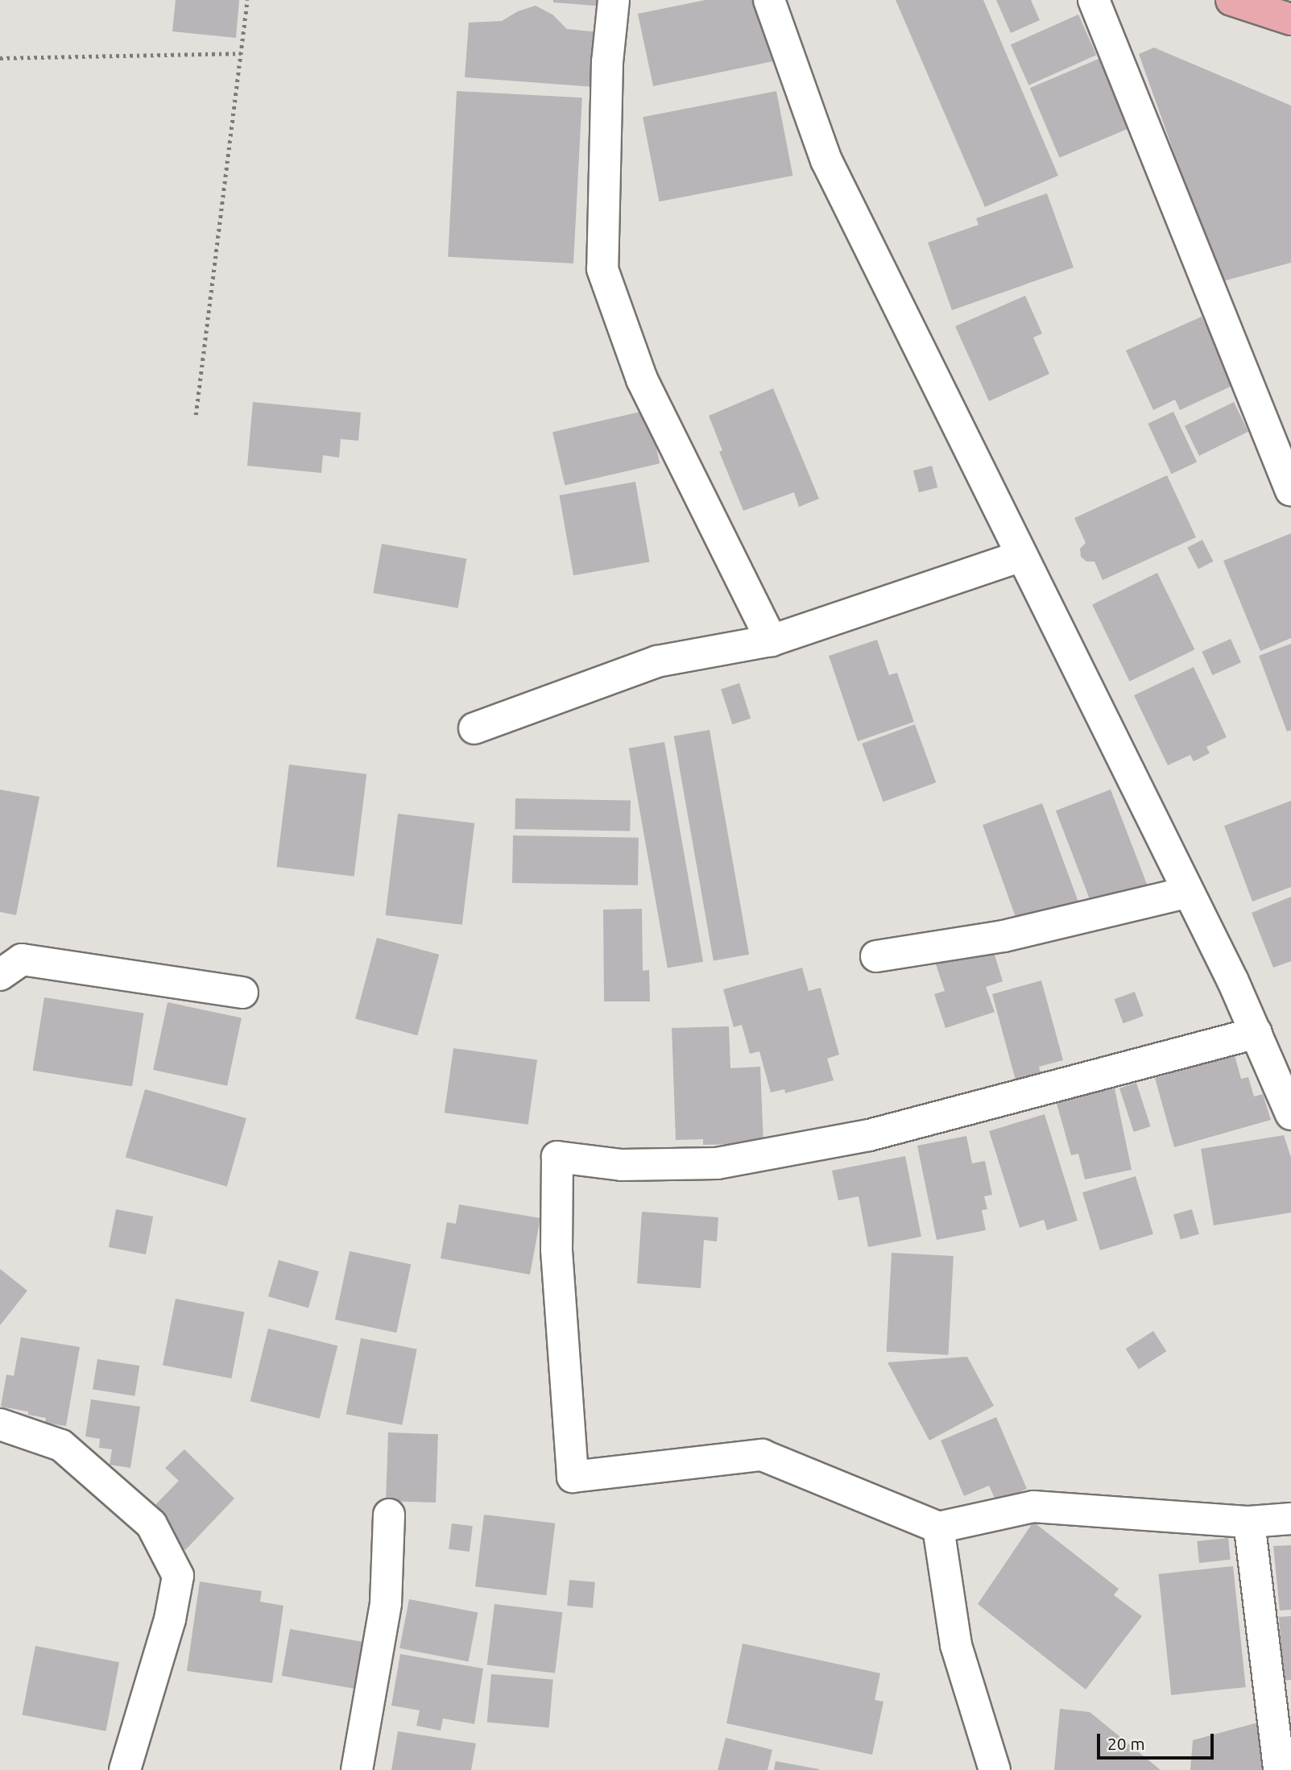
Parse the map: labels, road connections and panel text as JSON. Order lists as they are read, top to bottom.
{
  "scale_bar": "20 m"
}
